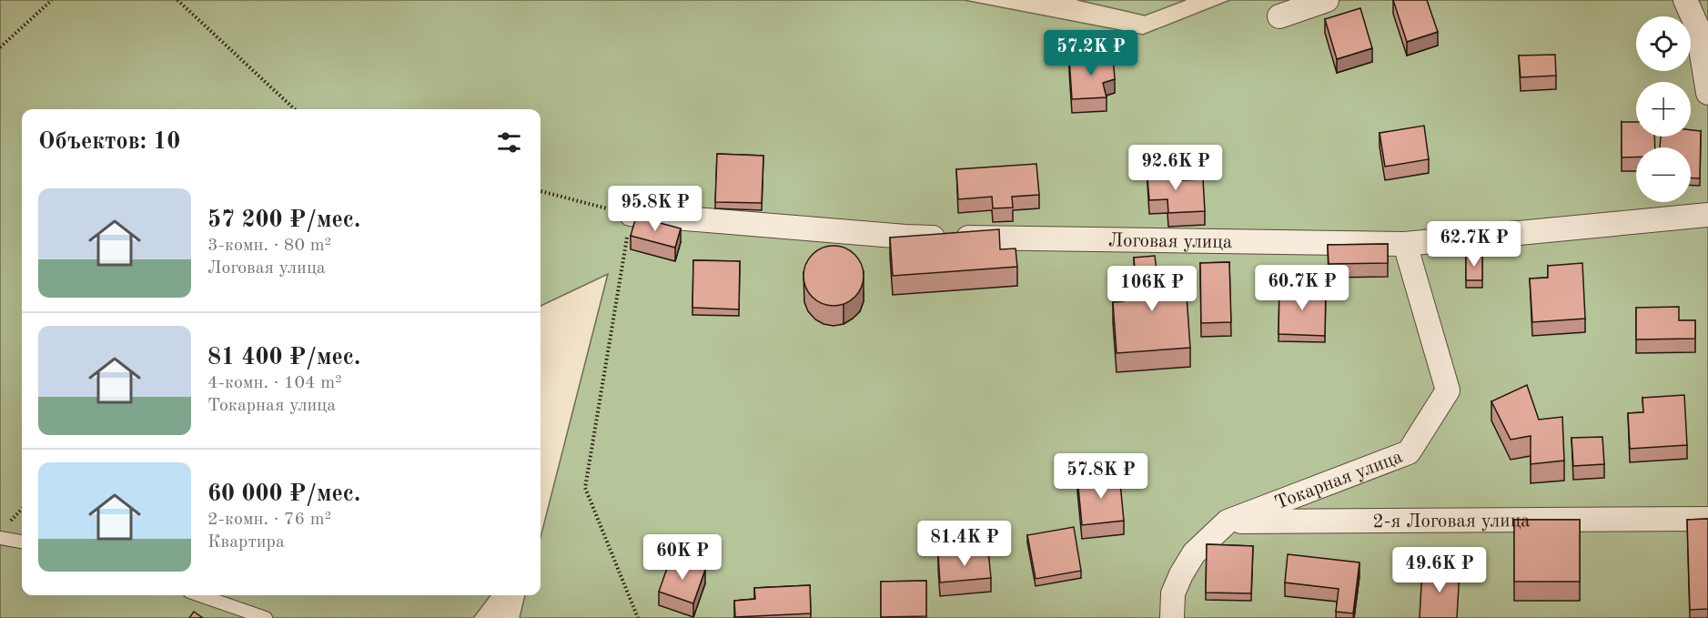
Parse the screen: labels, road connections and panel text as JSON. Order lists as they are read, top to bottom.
{
  "streets": {
    "street": ["Логовая улица", "Токарная улица", "2-я Логовая улица"]
  },
  "crossings": [
    ["Логовая улица", "Токарная улица"],
    ["Токарная улица", "2-я Логовая улица"]
  ],
  "page": {
    "map_buttons": ["+", "−"],
    "price": [
      "57.2K ₽",
      "92.6K ₽",
      "95.8K ₽",
      "62.7K ₽",
      "60.7K ₽",
      "106K ₽",
      "57.8K ₽",
      "81.4K ₽",
      "60K ₽",
      "49.6K ₽"
    ],
    "heading": "Объектов: 10",
    "list": [
      {
        "name": "57 200 ₽/мес.",
        "note": "3-комн. · 80 m² · Логовая улица"
      },
      {
        "name": "81 400 ₽/мес.",
        "note": "4-комн. · 104 m² · Токарная улица"
      },
      {
        "name": "60 000 ₽/мес.",
        "note": "2-комн. · 76 m² · Квартира"
      }
    ]
  }
}
